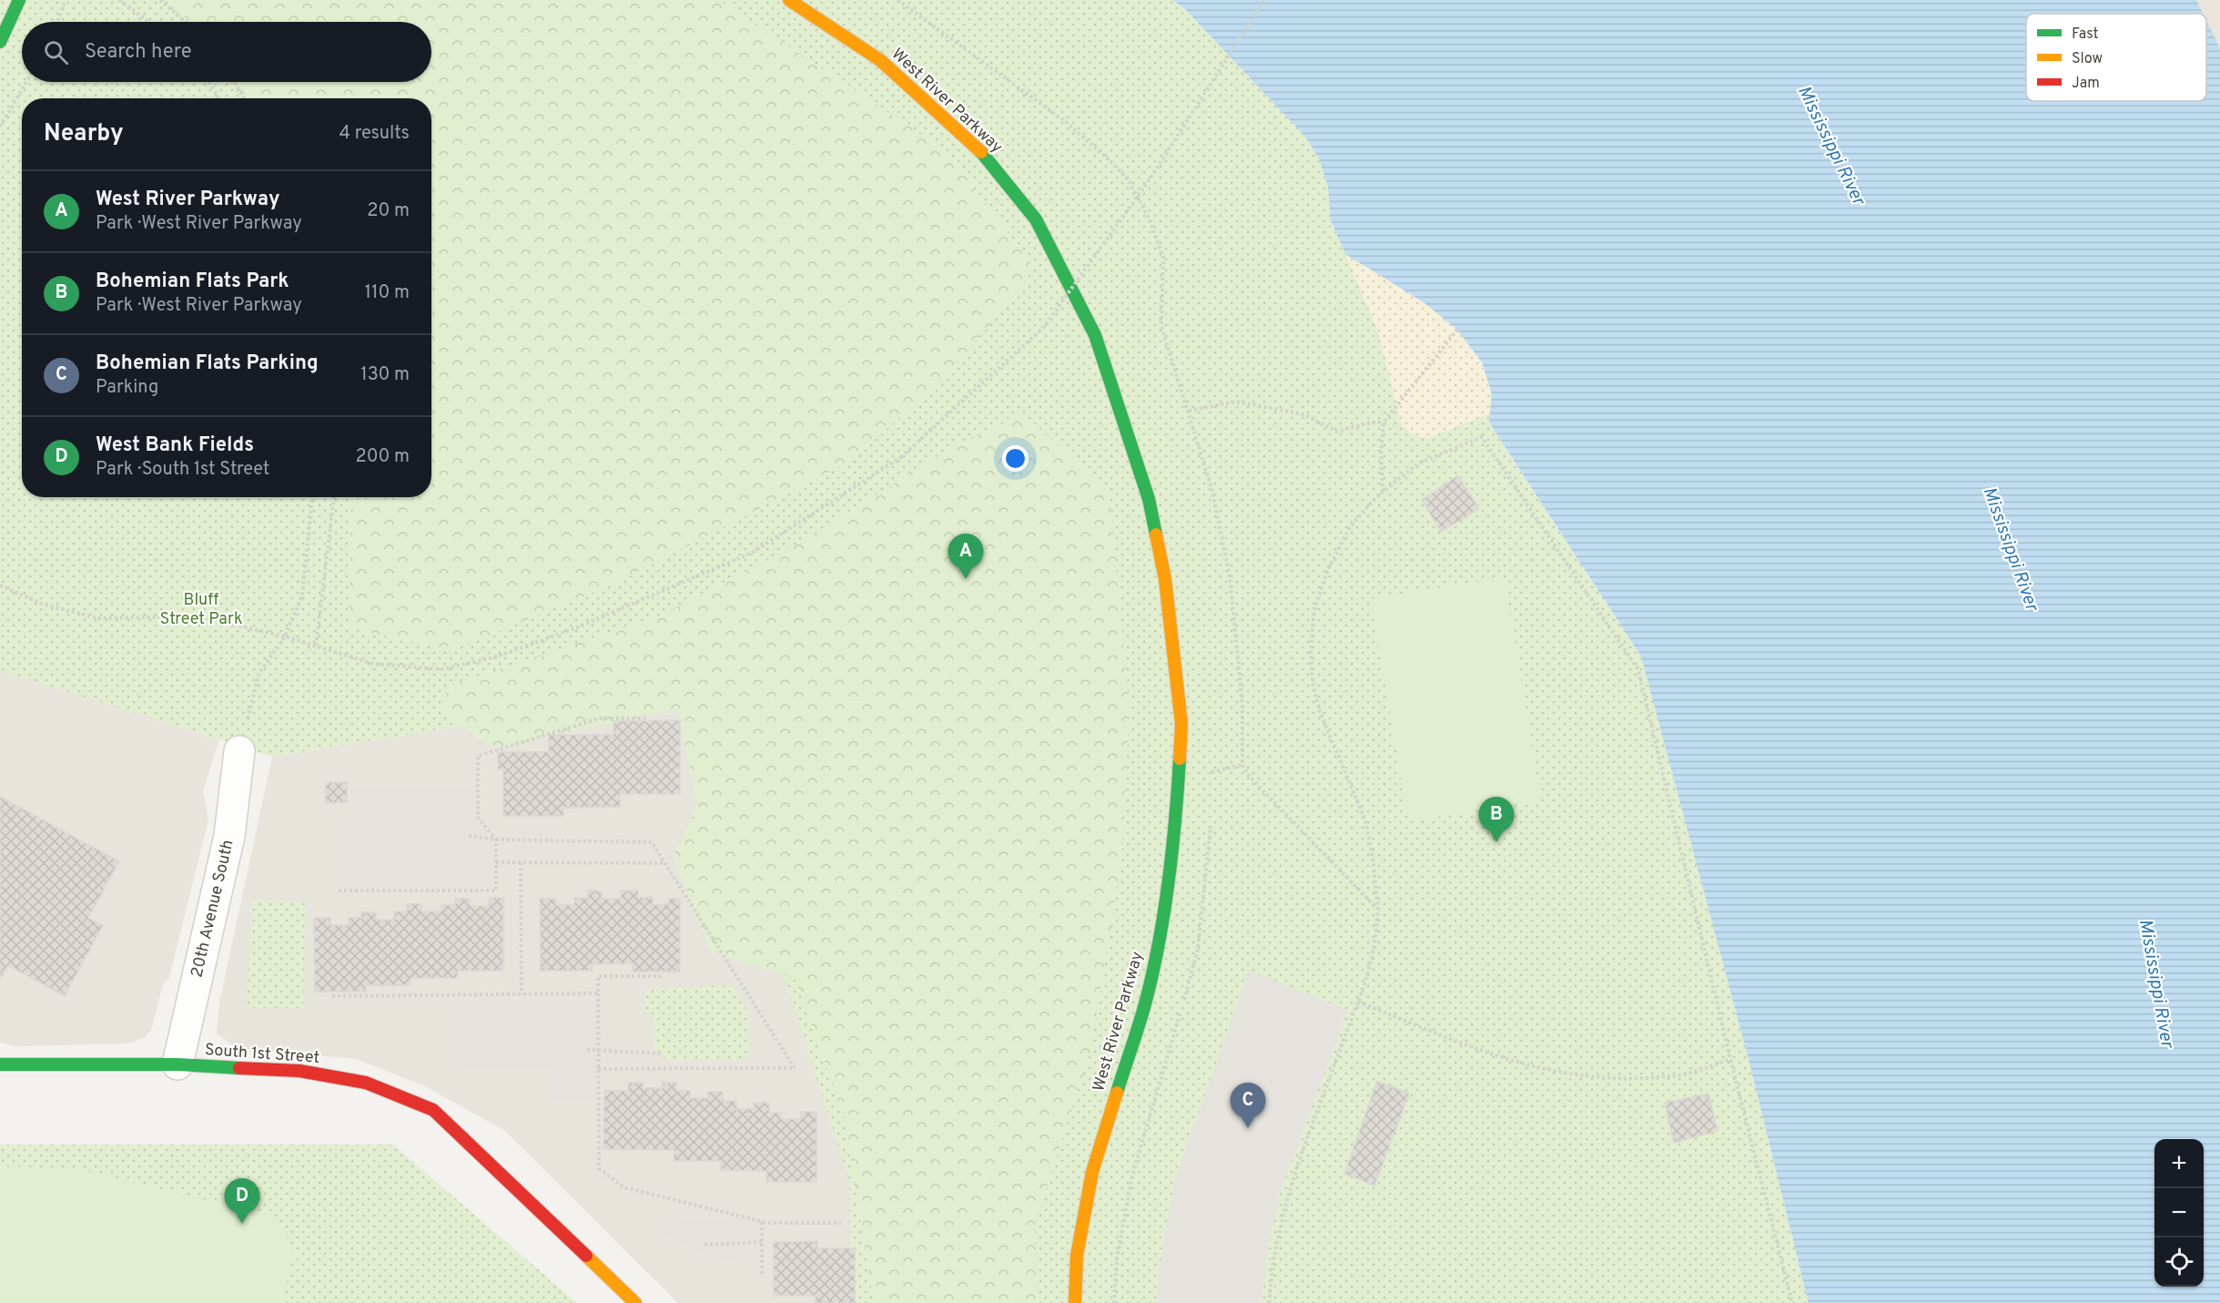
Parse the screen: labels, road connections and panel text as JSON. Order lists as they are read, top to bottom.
{
  "streets": {
    "street": ["West River Parkway", "20th Avenue South", "South 1st Street"]
  },
  "crossings": [
    ["20th Avenue South", "South 1st Street"]
  ],
  "water": ["Mississippi River"],
  "parks": ["Bluff Street Park"],
  "legend": ["Fast", "Slow", "Jam"],
  "page": {
    "search": "Search here",
    "heading": ["Nearby", "4 results"],
    "list": [
      {
        "mark": "A",
        "name": "West River Parkway",
        "note": "Park · West River Parkway",
        "value": "20 m"
      },
      {
        "mark": "B",
        "name": "Bohemian Flats Park",
        "note": "Park · West River Parkway",
        "value": "110 m"
      },
      {
        "mark": "C",
        "name": "Bohemian Flats Parking",
        "note": "Parking",
        "value": "130 m"
      },
      {
        "mark": "D",
        "name": "West Bank Fields",
        "note": "Park · South 1st Street",
        "value": "200 m"
      }
    ],
    "pins": [
      "A",
      "B",
      "C",
      "D"
    ],
    "map_buttons": ["+", "−"]
  }
}
